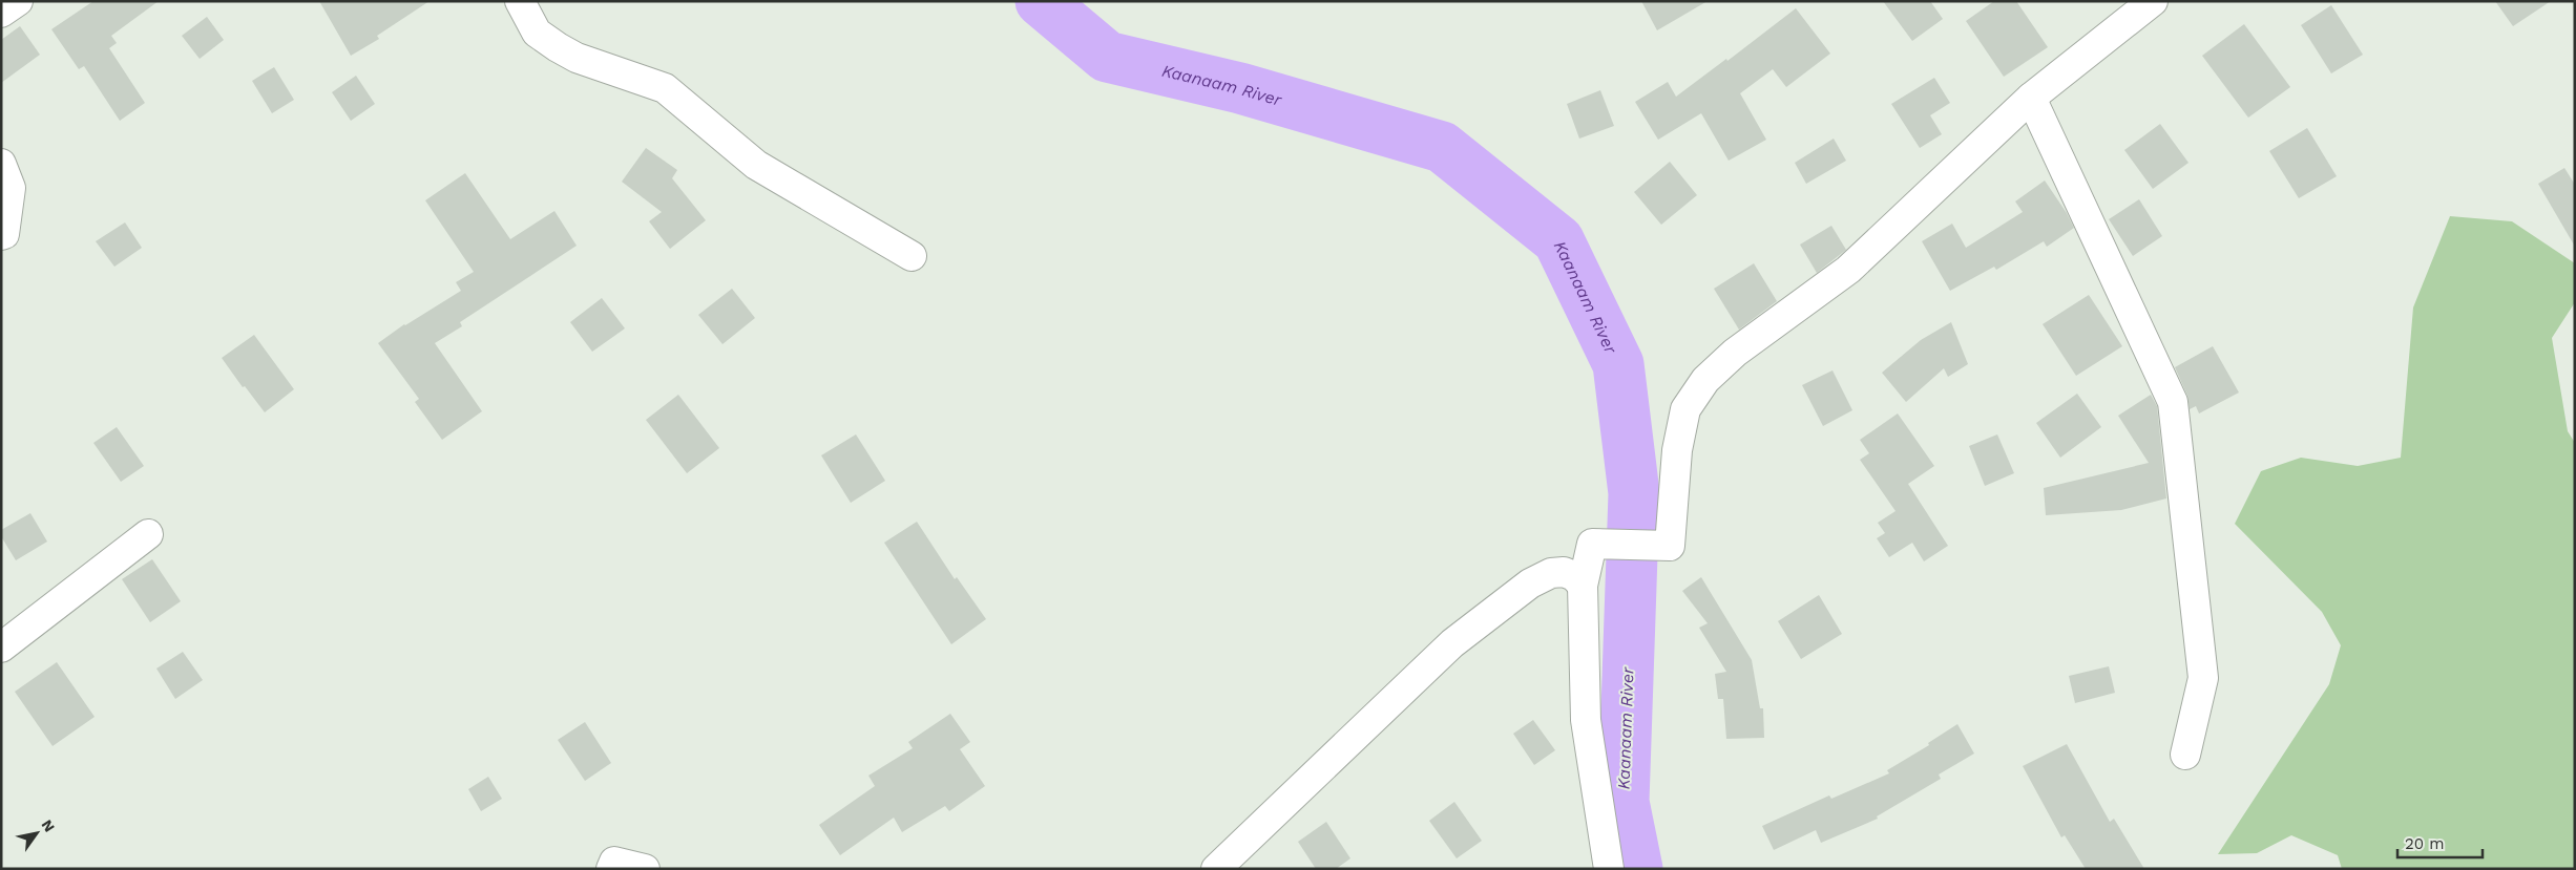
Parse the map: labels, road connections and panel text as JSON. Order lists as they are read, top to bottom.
{
  "water": ["Kaanaam River"],
  "scale_bar": "20 m",
  "north": "top right"
}
